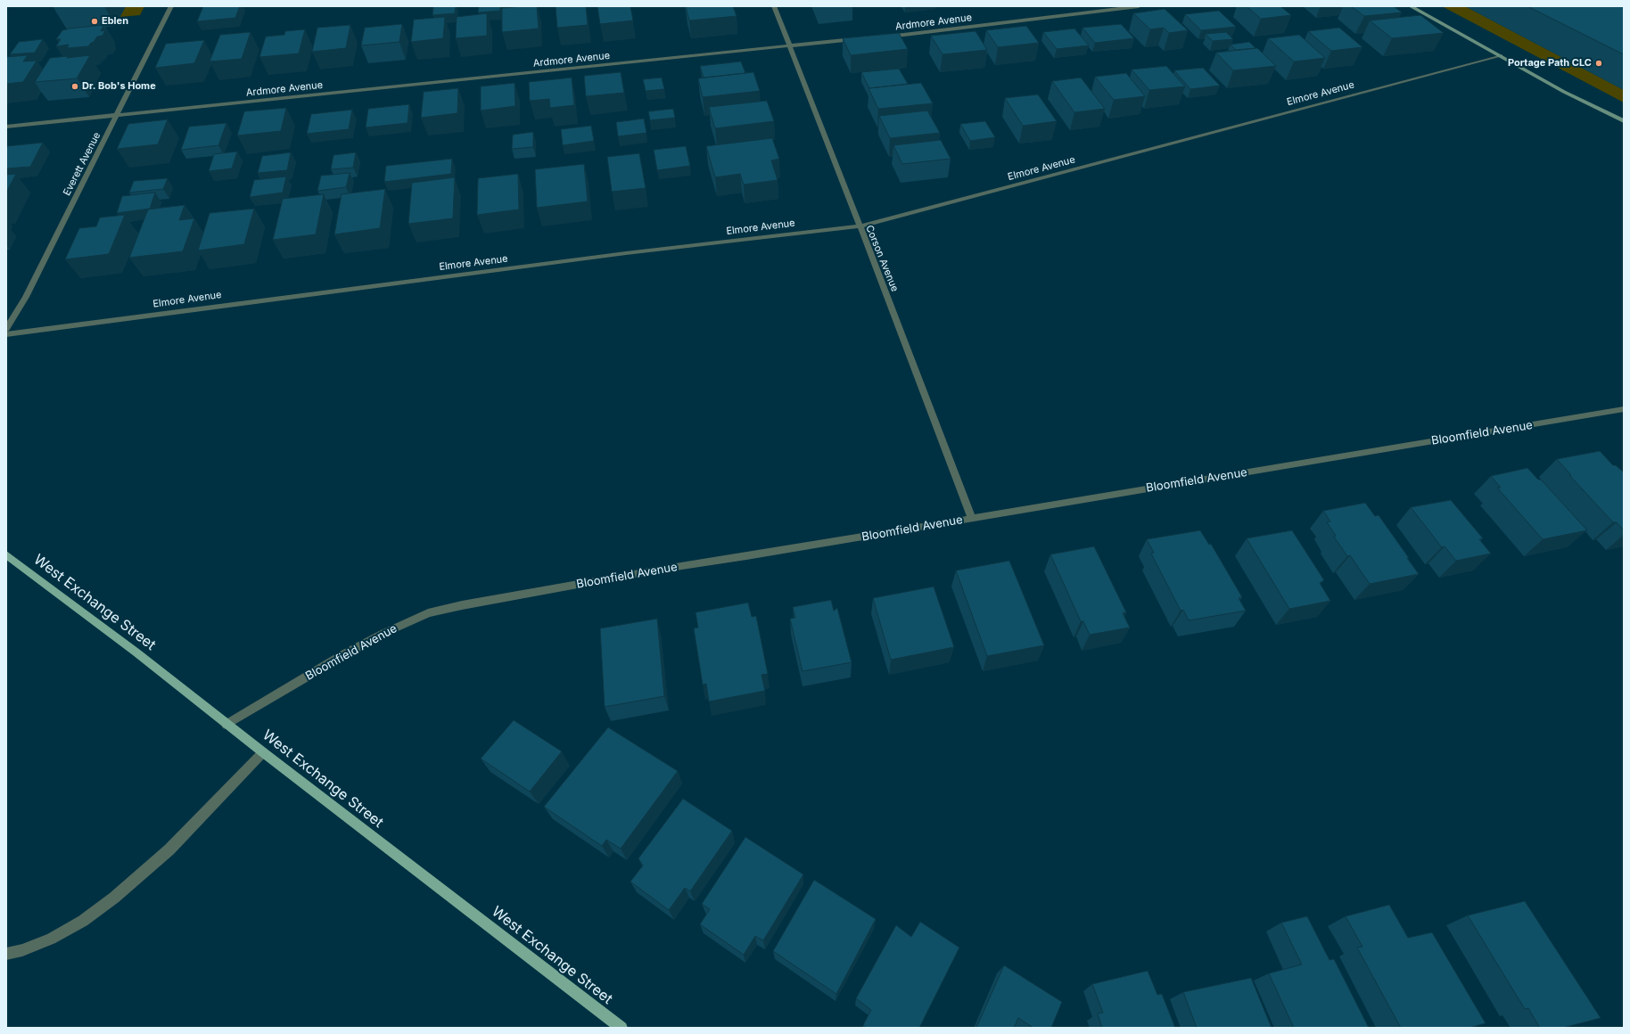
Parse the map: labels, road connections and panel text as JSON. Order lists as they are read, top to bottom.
{
  "streets": {
    "main road": ["West Exchange Street"],
    "street": [
      "Ardmore Avenue",
      "Elmore Avenue",
      "Everett Avenue",
      "Corson Avenue",
      "Bloomfield Avenue"
    ]
  },
  "crossings": [
    ["Ardmore Avenue", "Everett Avenue"],
    ["Ardmore Avenue", "Corson Avenue"],
    ["Elmore Avenue", "Corson Avenue"],
    ["Corson Avenue", "Bloomfield Avenue"],
    ["Bloomfield Avenue", "West Exchange Street"]
  ],
  "places": ["Eblen", "Portage Path CLC", "Dr. Bob's Home"]
}
